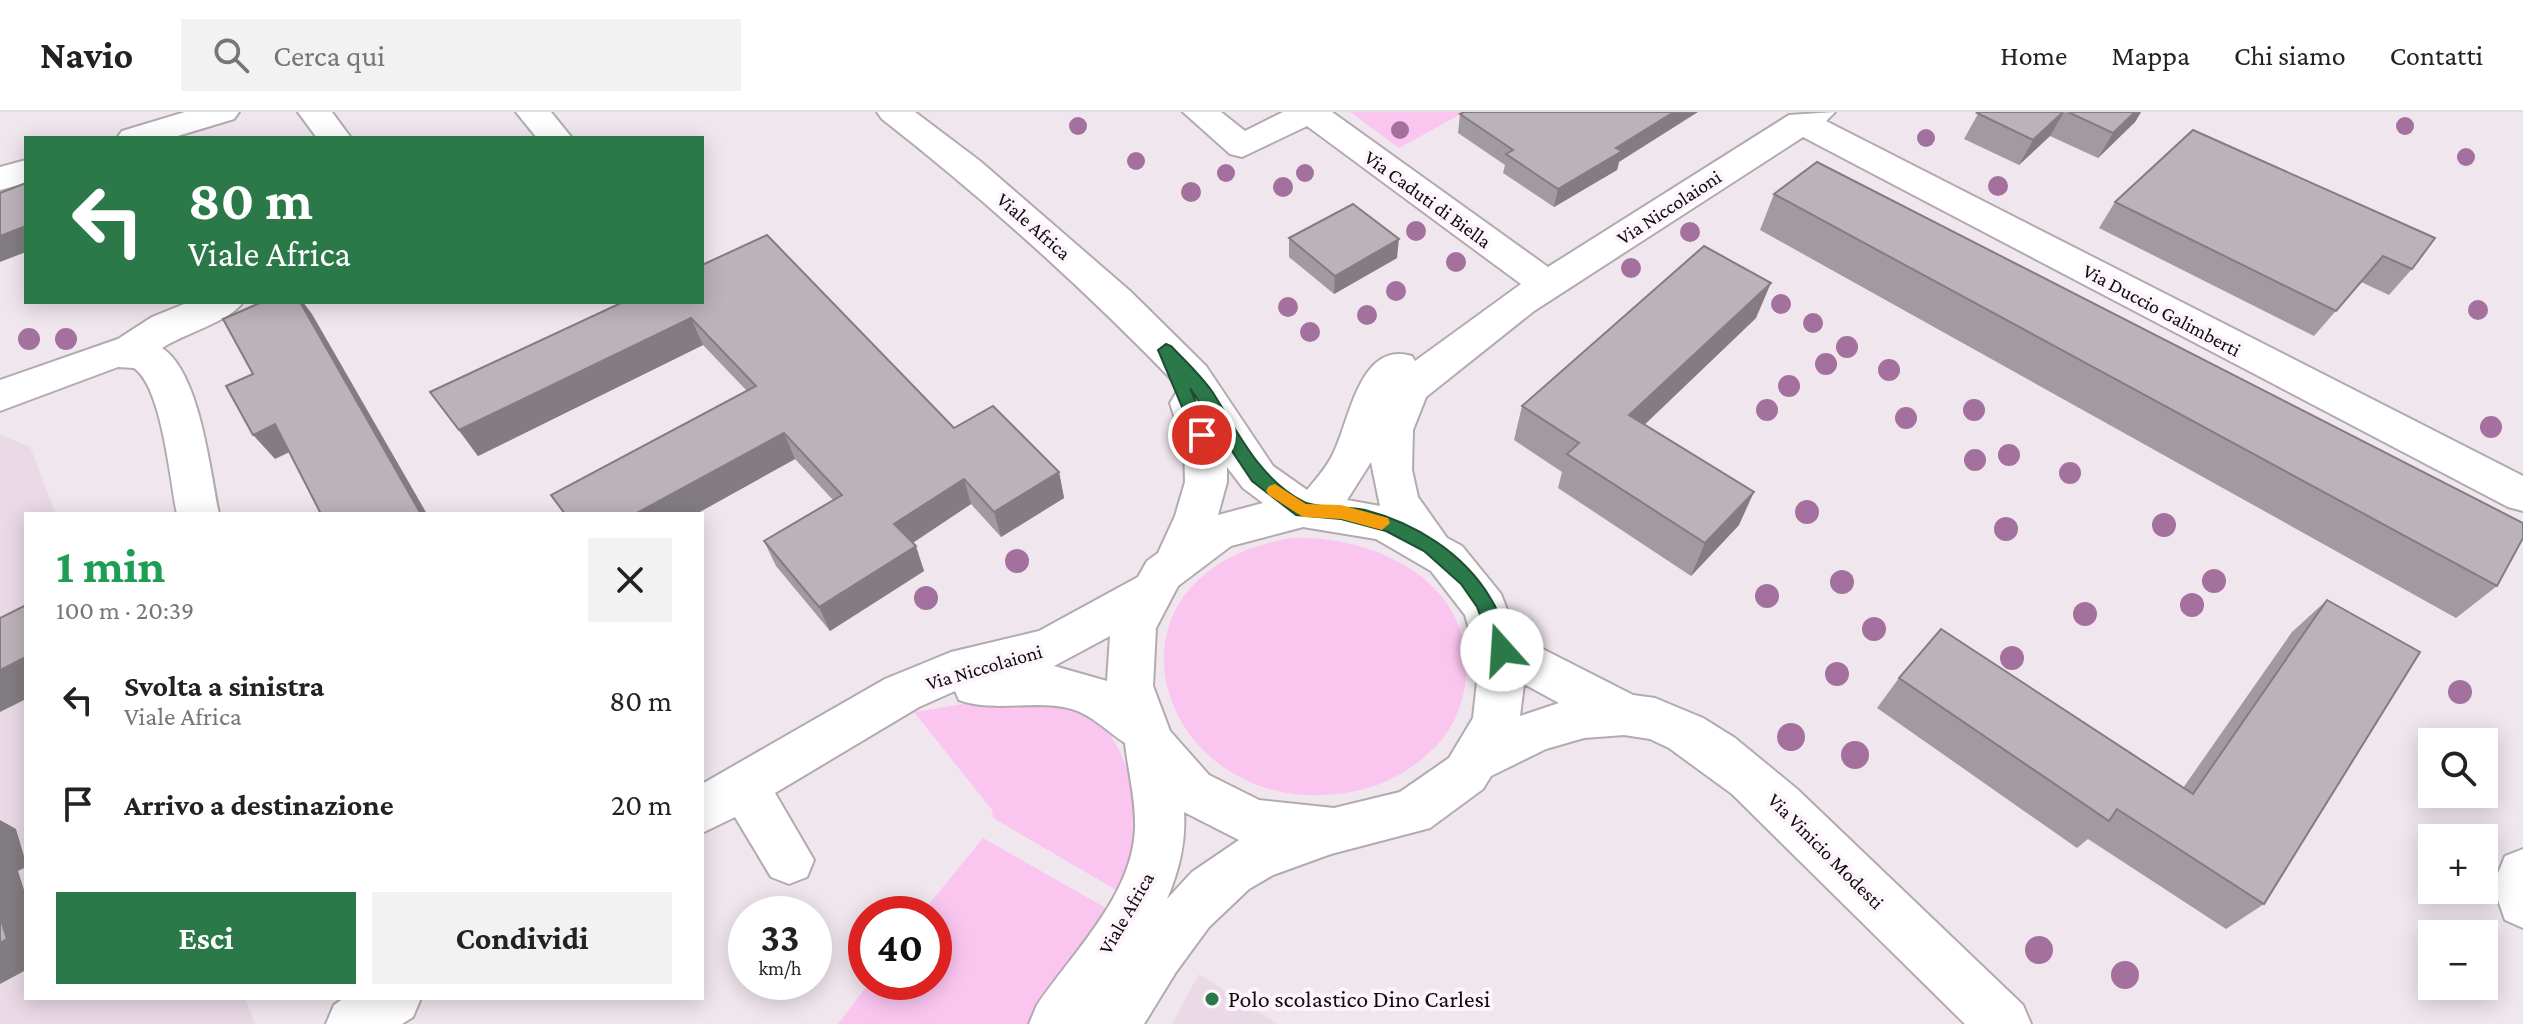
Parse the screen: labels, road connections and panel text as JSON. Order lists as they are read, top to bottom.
{
  "streets": {
    "street": [
      "Via Caduti di Biella",
      "Via Niccolaioni",
      "Viale Africa",
      "Via Duccio Galimberti",
      "Via Vinicio Modesti"
    ]
  },
  "crossings": [
    ["Via Caduti di Biella", "Via Niccolaioni"],
    ["Via Niccolaioni", "Viale Africa"],
    ["Via Niccolaioni", "Via Duccio Galimberti"],
    ["Viale Africa", "Via Vinicio Modesti"]
  ],
  "places": ["Polo scolastico Dino Carlesi"],
  "page": {
    "header": "Navio",
    "search": "Cerca qui",
    "nav": [
      "Home",
      "Mappa",
      "Chi siamo",
      "Contatti"
    ],
    "turn": ["80 m", "Viale Africa"],
    "heading": ["1 min", "100 m · 20:39"],
    "list": [
      {
        "name": "Svolta a sinistra",
        "note": "Viale Africa",
        "value": "80 m"
      },
      {
        "name": "Arrivo a destinazione",
        "value": "20 m"
      }
    ],
    "map_buttons": ["+", "−"],
    "buttons": ["Esci", "Condividi"],
    "speed": "33 km/h",
    "limit": "40"
  }
}
